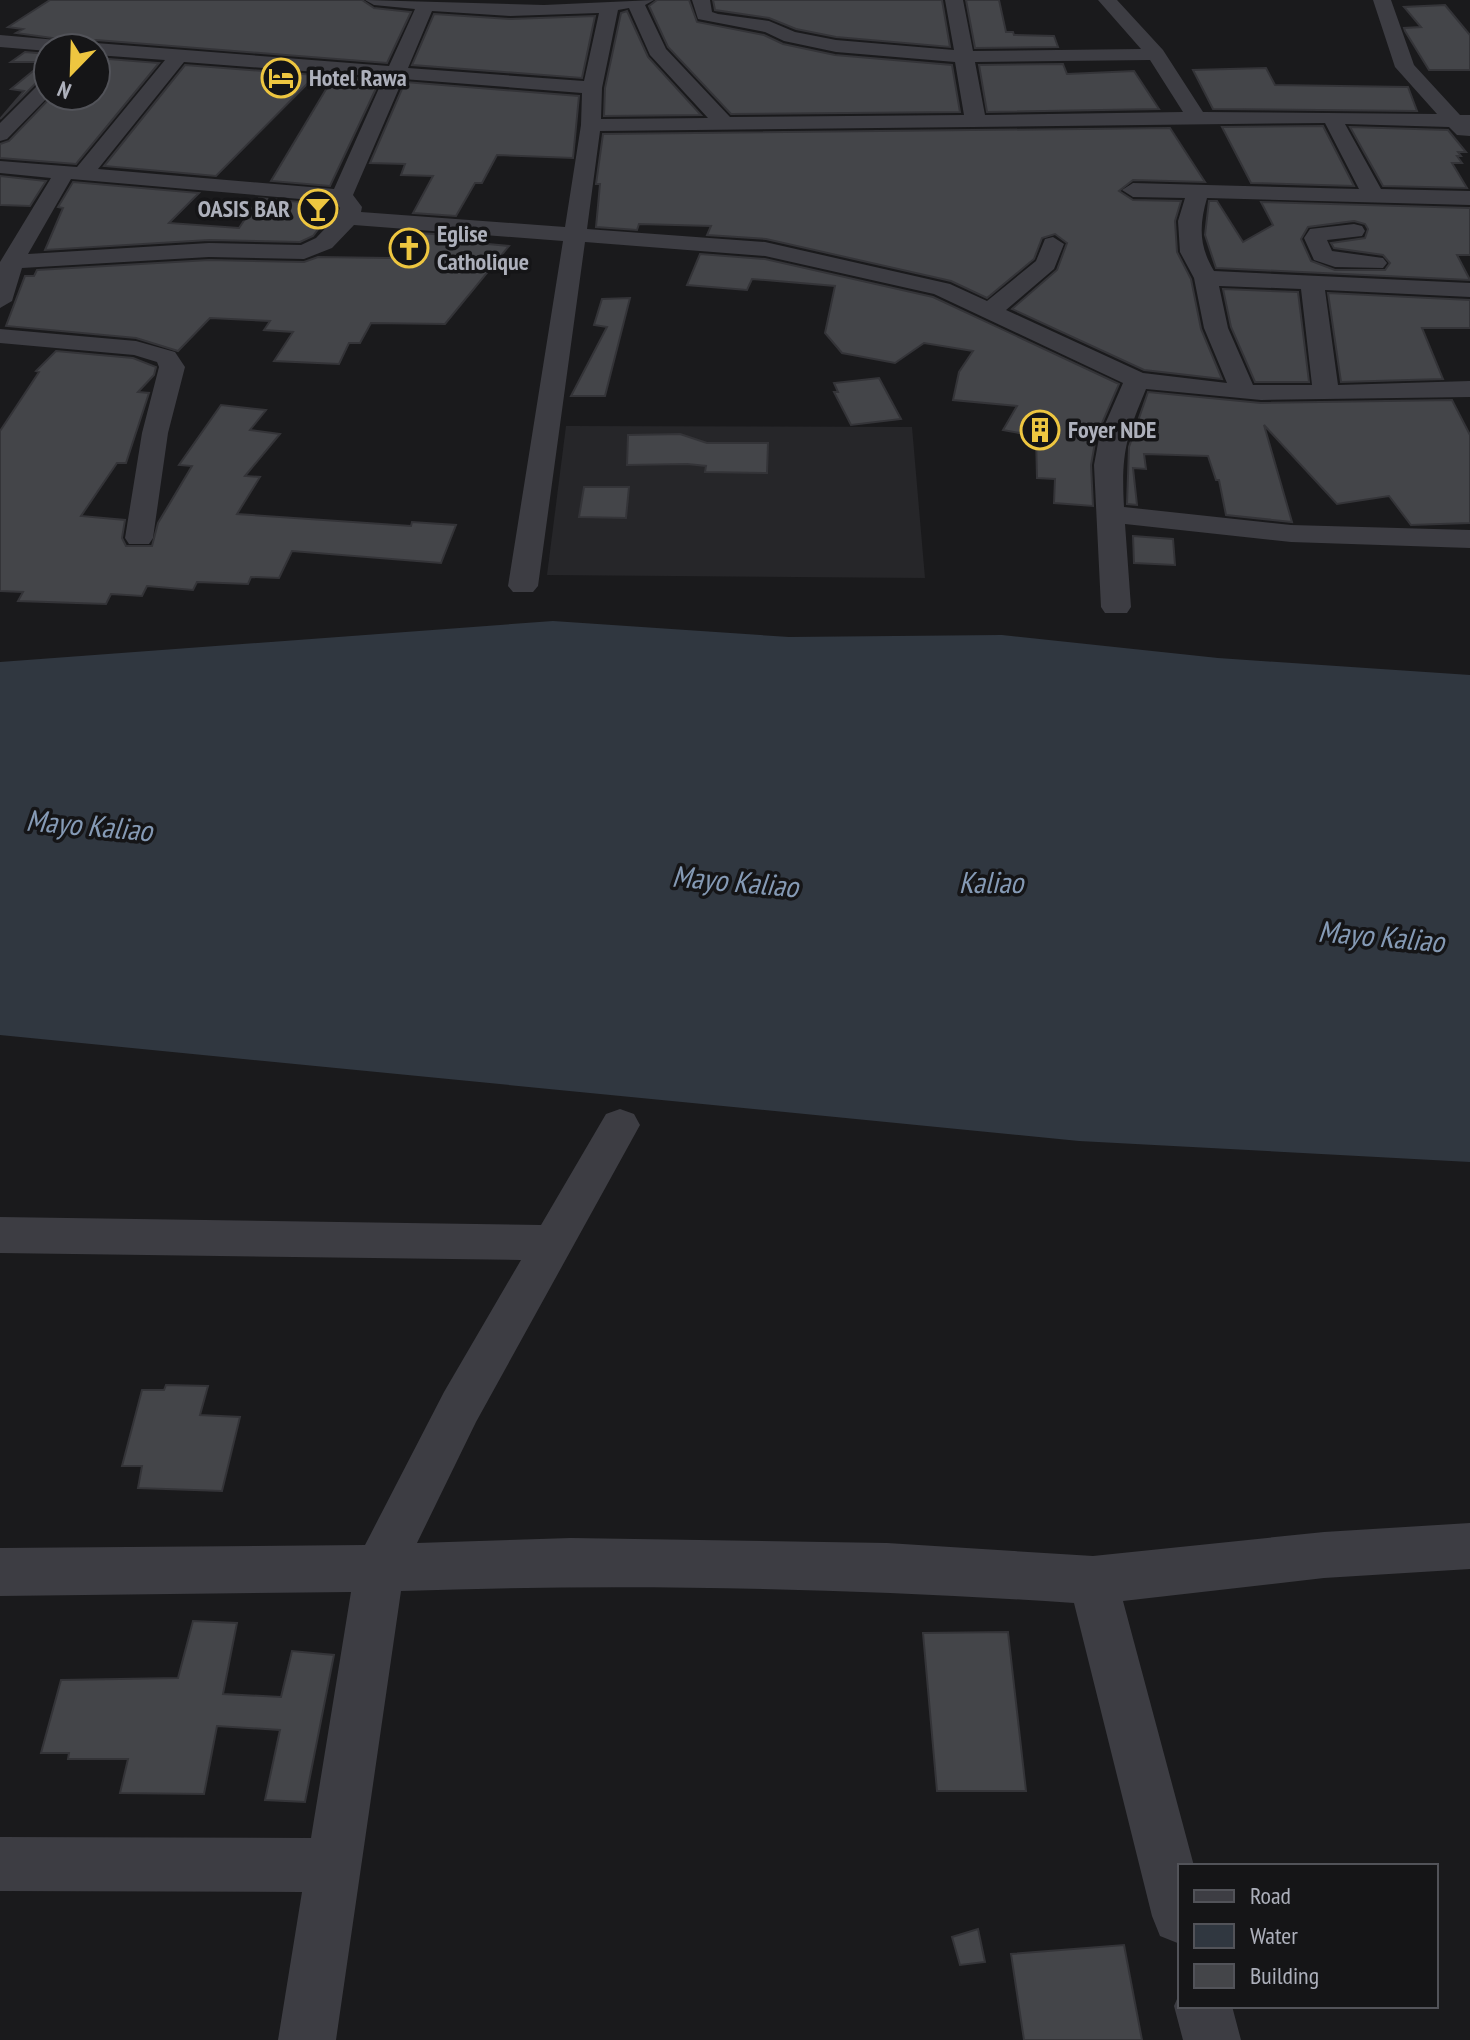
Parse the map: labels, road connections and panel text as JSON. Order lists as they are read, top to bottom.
{
  "water": ["Mayo Kaliao", "Kaliao"],
  "places": {
    "hotel": ["Hotel Rawa"],
    "bar": ["OASIS BAR"],
    "church": ["Eglise Catholique"],
    "building": ["Foyer NDE"]
  },
  "legend": ["Road", "Water", "Building"],
  "north": "bottom left"
}
